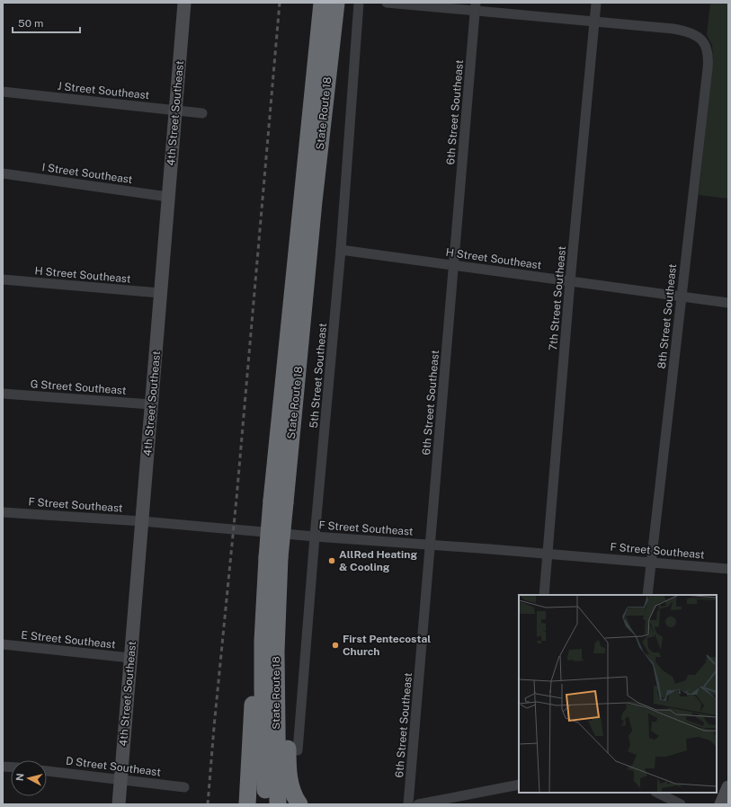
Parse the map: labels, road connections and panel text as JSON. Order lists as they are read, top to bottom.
{
  "streets": {
    "highway": ["State Route 18"],
    "street": [
      "J Street Southeast",
      "6th Street Southeast",
      "4th Street Southeast",
      "I Street Southeast",
      "H Street Southeast",
      "7th Street Southeast",
      "8th Street Southeast",
      "5th Street Southeast",
      "G Street Southeast",
      "F Street Southeast",
      "E Street Southeast",
      "D Street Southeast"
    ]
  },
  "crossings": [
    ["J Street Southeast", "4th Street Southeast"],
    ["6th Street Southeast", "H Street Southeast"],
    ["6th Street Southeast", "F Street Southeast"],
    ["4th Street Southeast", "I Street Southeast"],
    ["4th Street Southeast", "H Street Southeast"],
    ["4th Street Southeast", "G Street Southeast"],
    ["4th Street Southeast", "F Street Southeast"],
    ["4th Street Southeast", "E Street Southeast"],
    ["4th Street Southeast", "D Street Southeast"],
    ["H Street Southeast", "7th Street Southeast"],
    ["H Street Southeast", "8th Street Southeast"],
    ["H Street Southeast", "5th Street Southeast"],
    ["7th Street Southeast", "8th Street Southeast"],
    ["7th Street Southeast", "F Street Southeast"],
    ["8th Street Southeast", "F Street Southeast"],
    ["5th Street Southeast", "F Street Southeast"]
  ],
  "places": ["AllRed Heating & Cooling", "First Pentecostal Church"],
  "scale_bar": "50 m",
  "north": "left"
}
